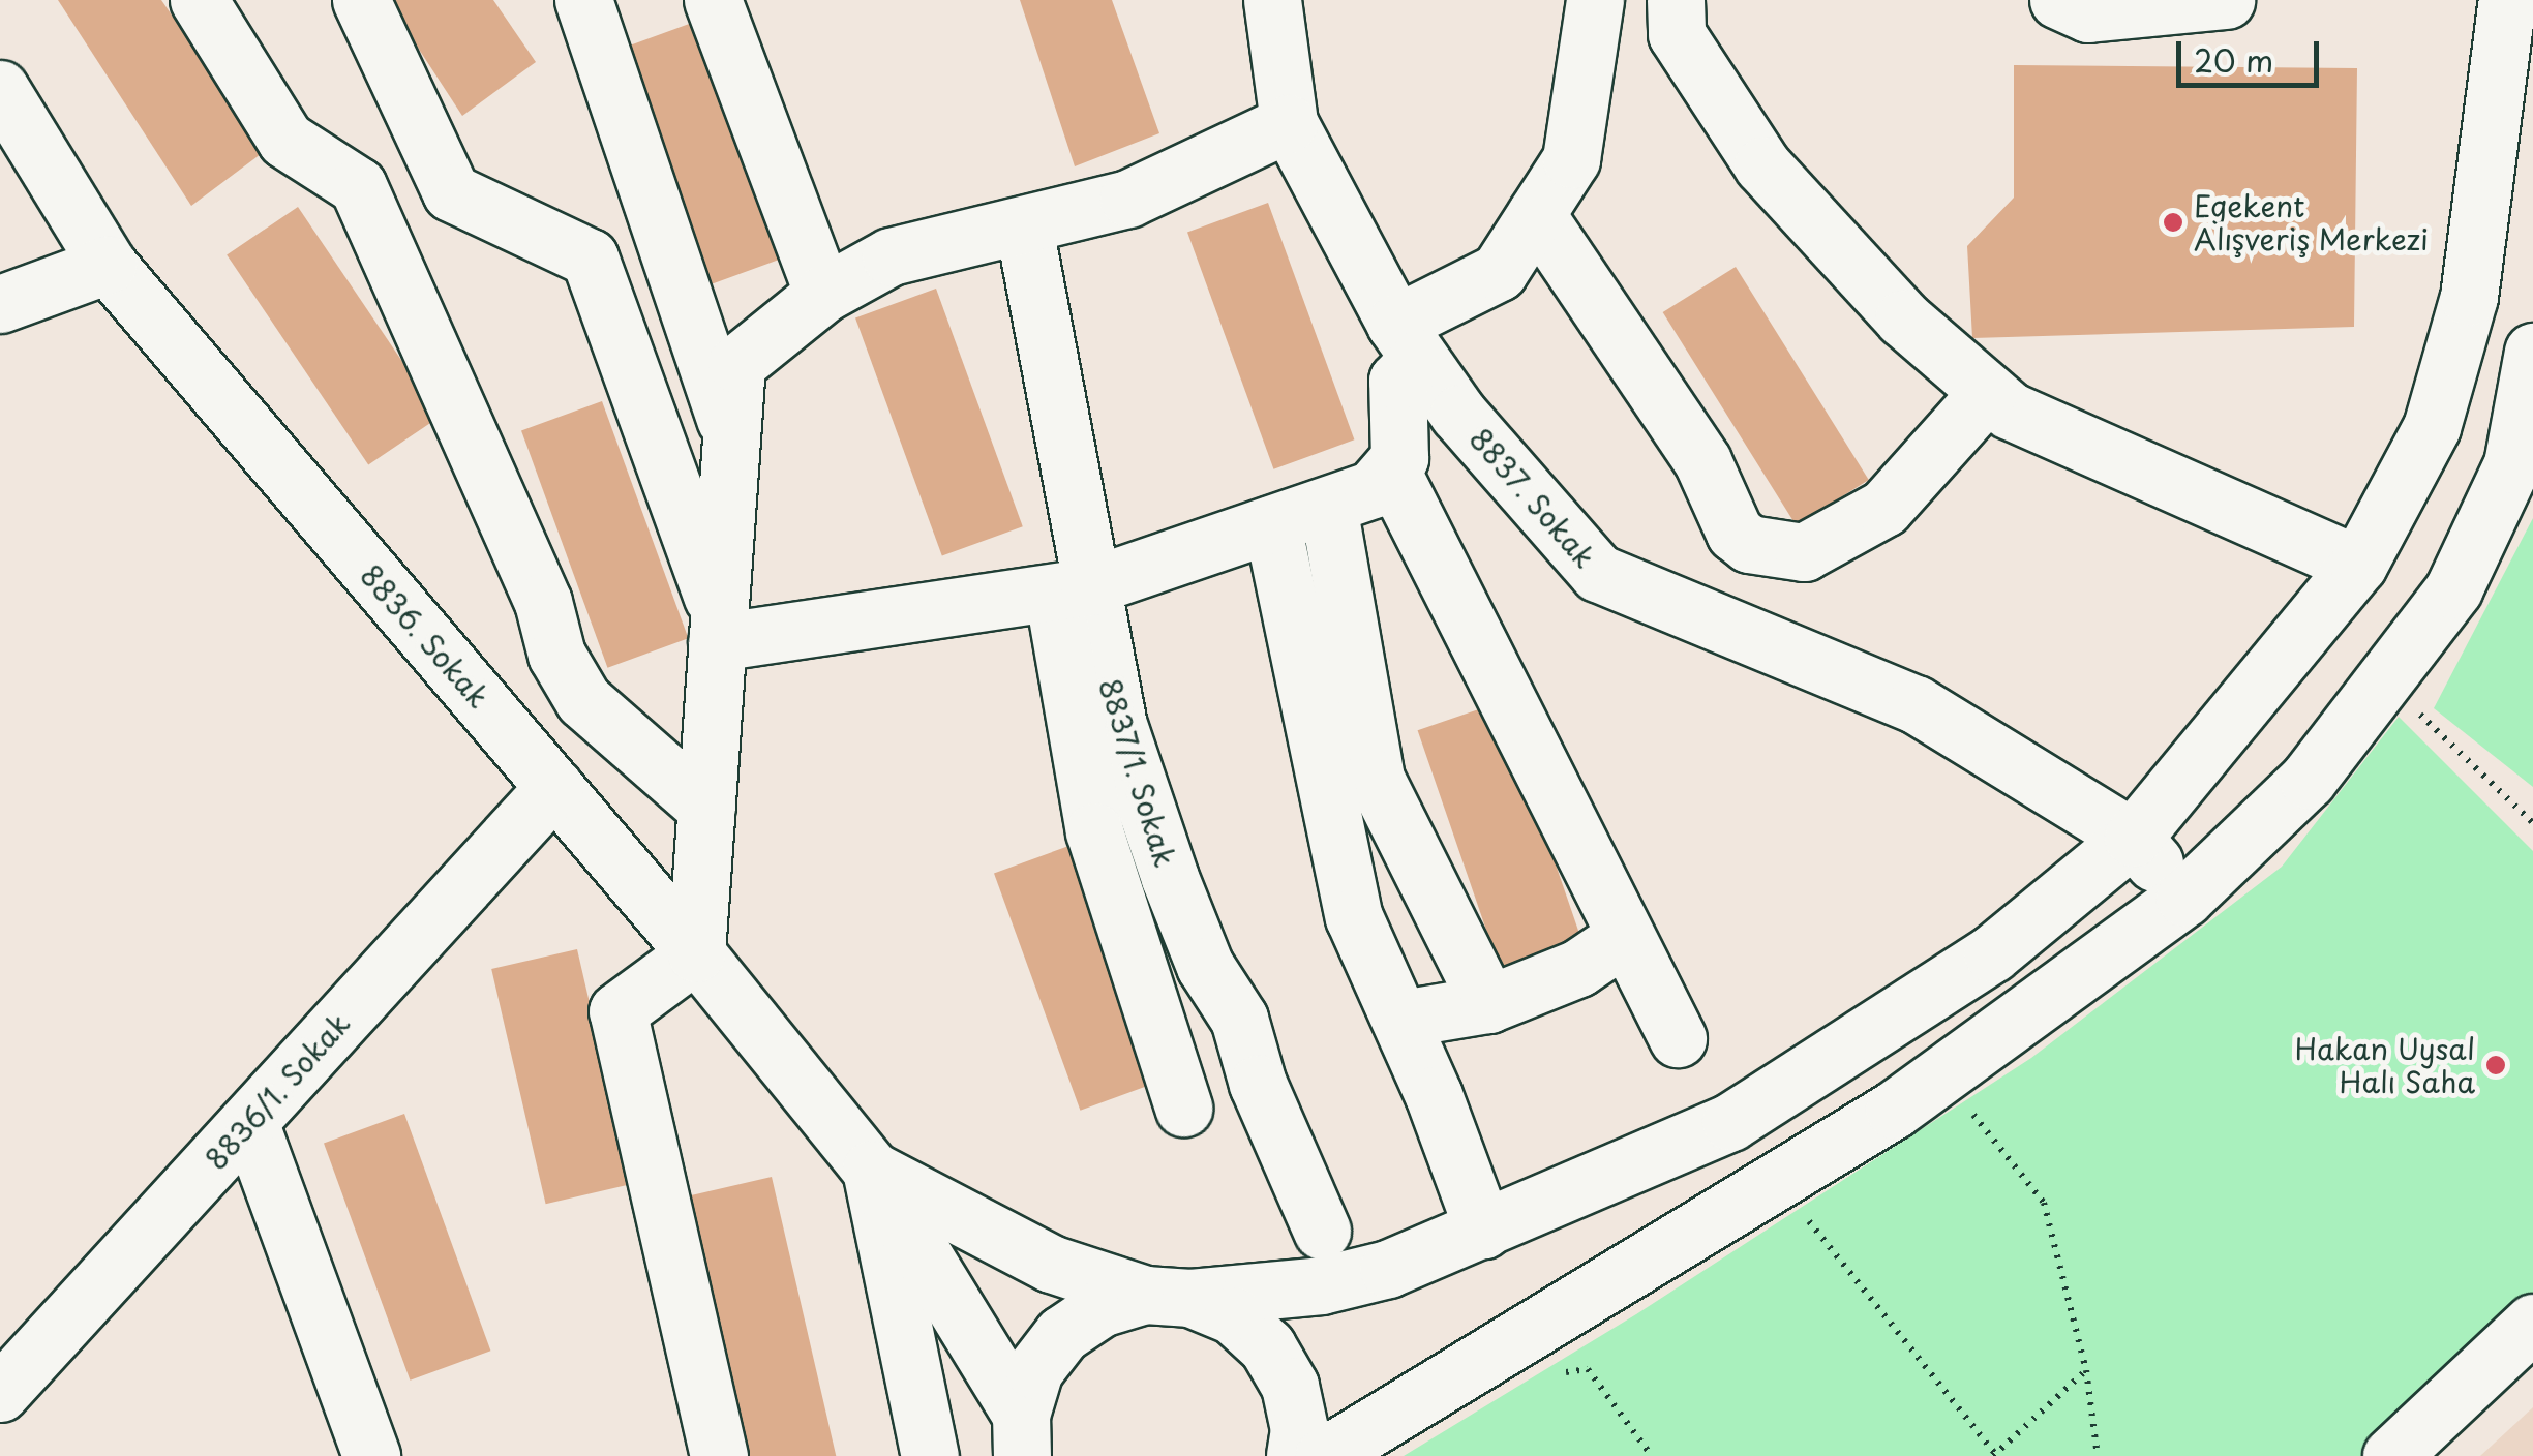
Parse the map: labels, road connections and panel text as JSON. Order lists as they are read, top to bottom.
{
  "streets": {
    "street": [
      "8837. Sokak",
      "8836. Sokak",
      "8837/1. Sokak",
      "8836/1. Sokak"
    ]
  },
  "crossings": [
    ["8836. Sokak", "8836/1. Sokak"]
  ],
  "places": ["Egekent Alışveriş Merkezi", "Hakan Uysal Halı Saha"],
  "scale_bar": "20 m"
}
